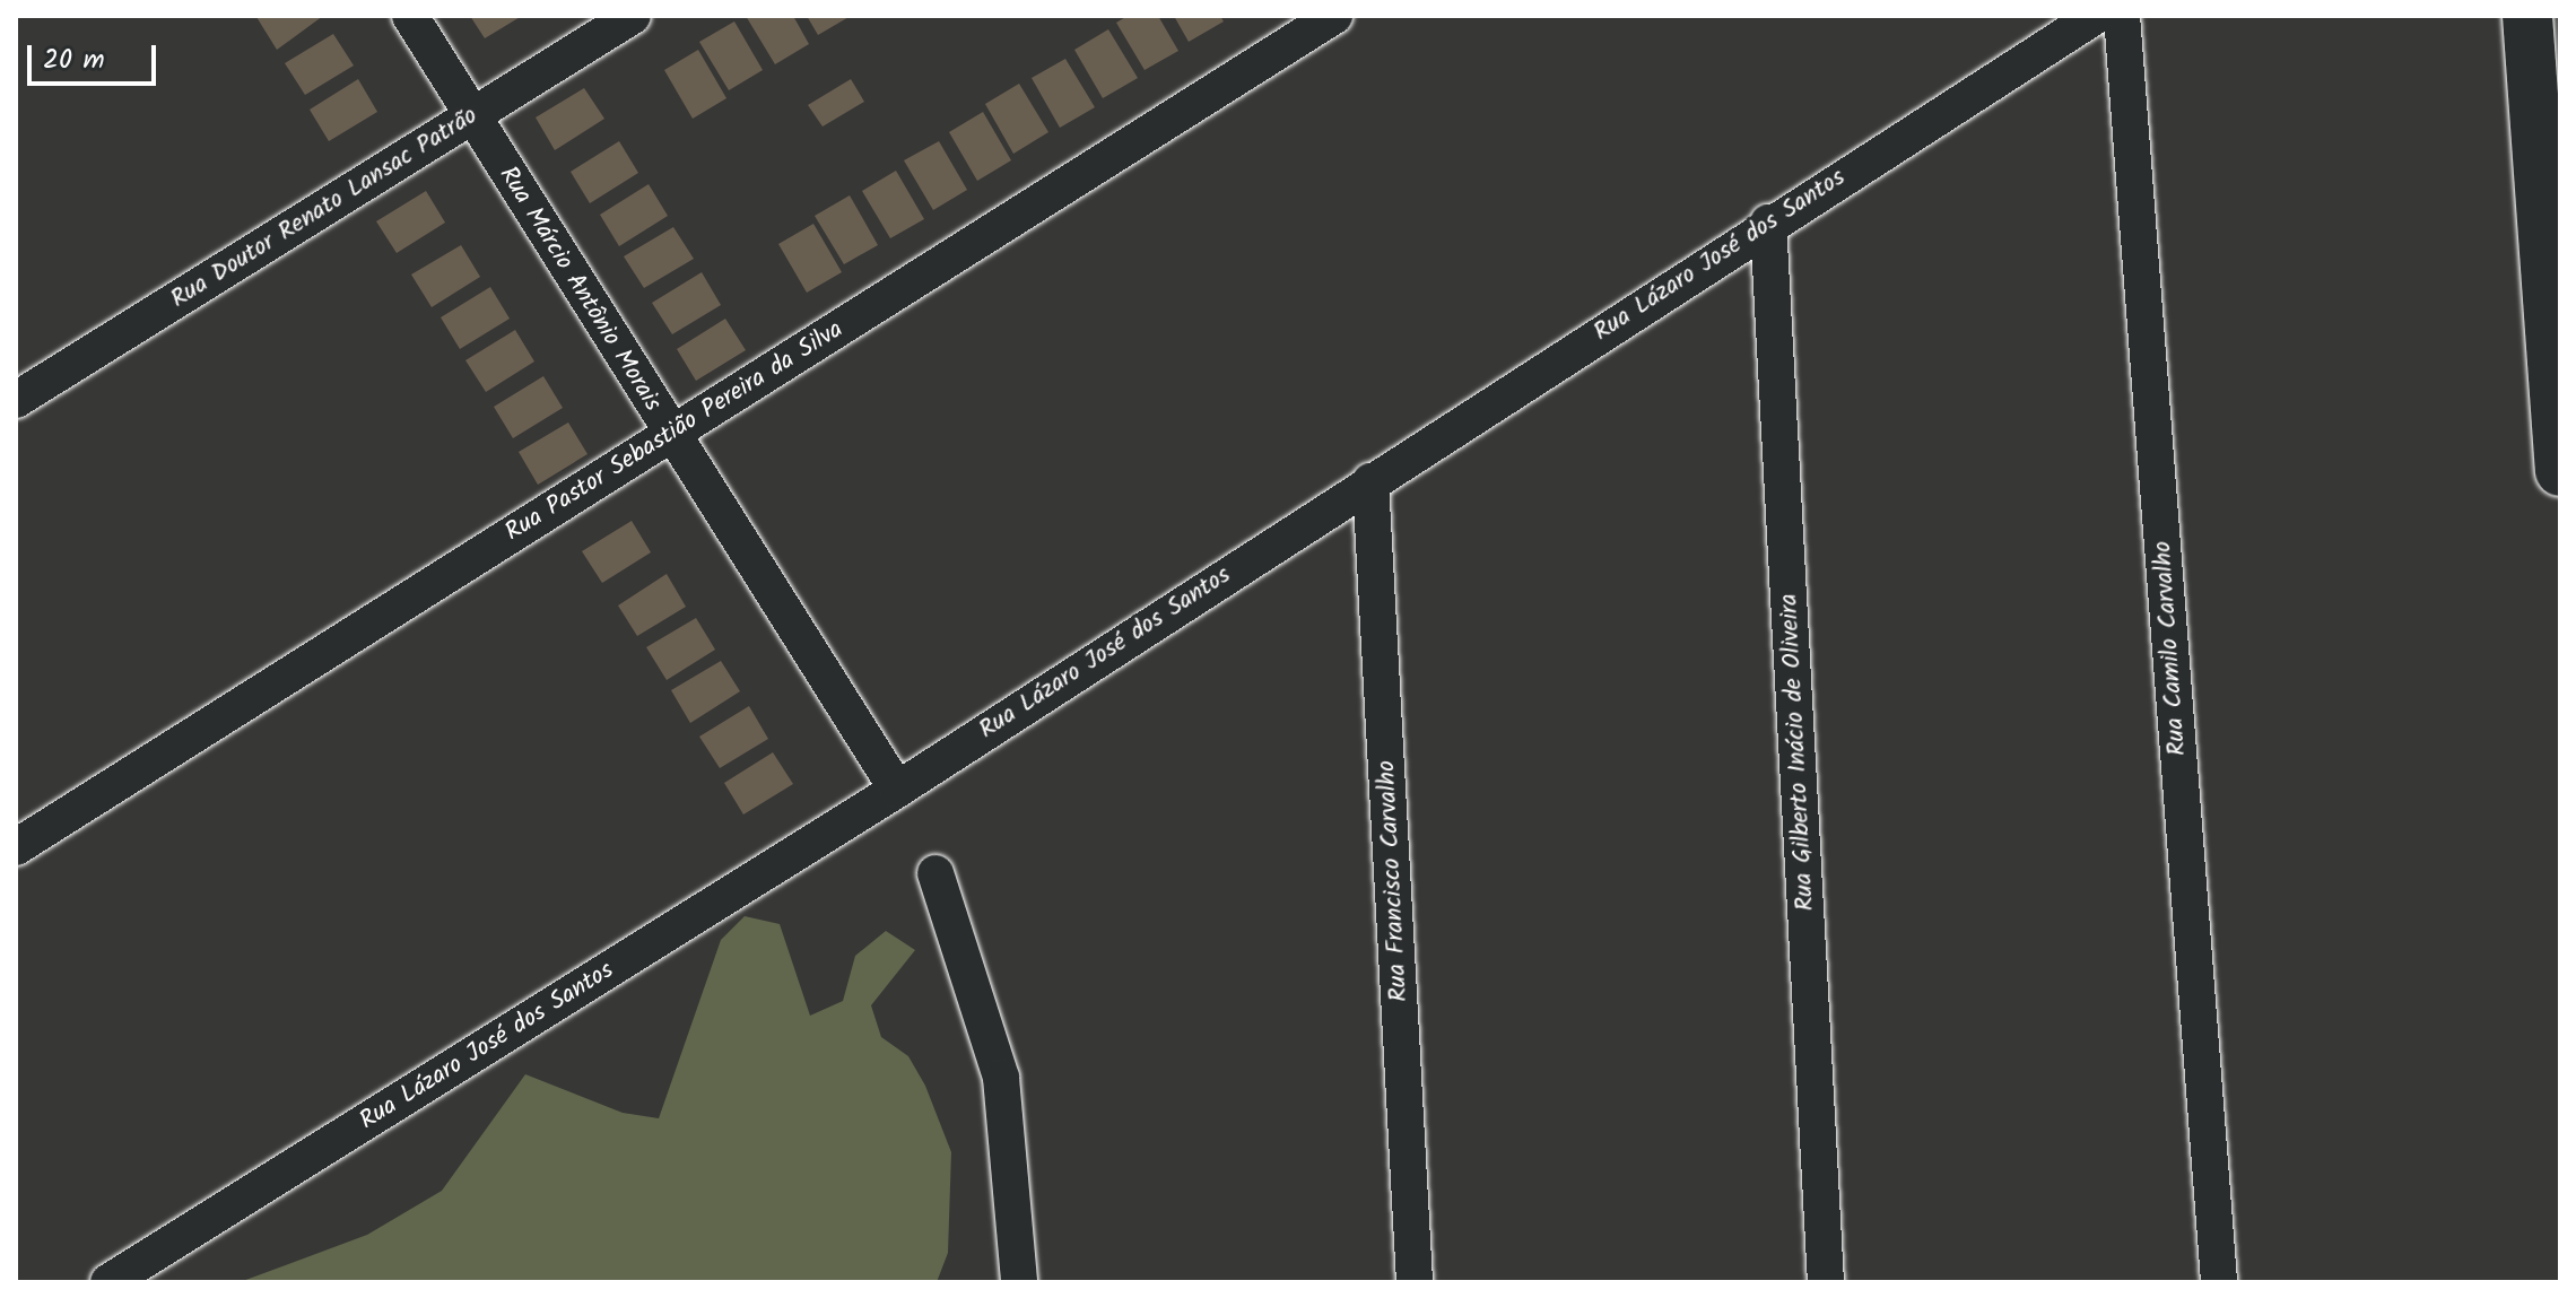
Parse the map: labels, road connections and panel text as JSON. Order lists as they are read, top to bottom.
{
  "streets": {
    "street": [
      "Rua Doutor Renato Lansac Patrão",
      "Rua Lázaro José dos Santos",
      "Rua Márcio Antônio Morais",
      "Rua Pastor Sebastião Pereira da Silva",
      "Rua Camilo Carvalho",
      "Rua Gilberto Inácio de Oliveira",
      "Rua Francisco Carvalho"
    ]
  },
  "crossings": [
    ["Rua Doutor Renato Lansac Patrão", "Rua Márcio Antônio Morais"],
    ["Rua Lázaro José dos Santos", "Rua Márcio Antônio Morais"],
    ["Rua Lázaro José dos Santos", "Rua Gilberto Inácio de Oliveira"],
    ["Rua Lázaro José dos Santos", "Rua Francisco Carvalho"],
    ["Rua Márcio Antônio Morais", "Rua Pastor Sebastião Pereira da Silva"]
  ],
  "scale_bar": "20 m"
}
